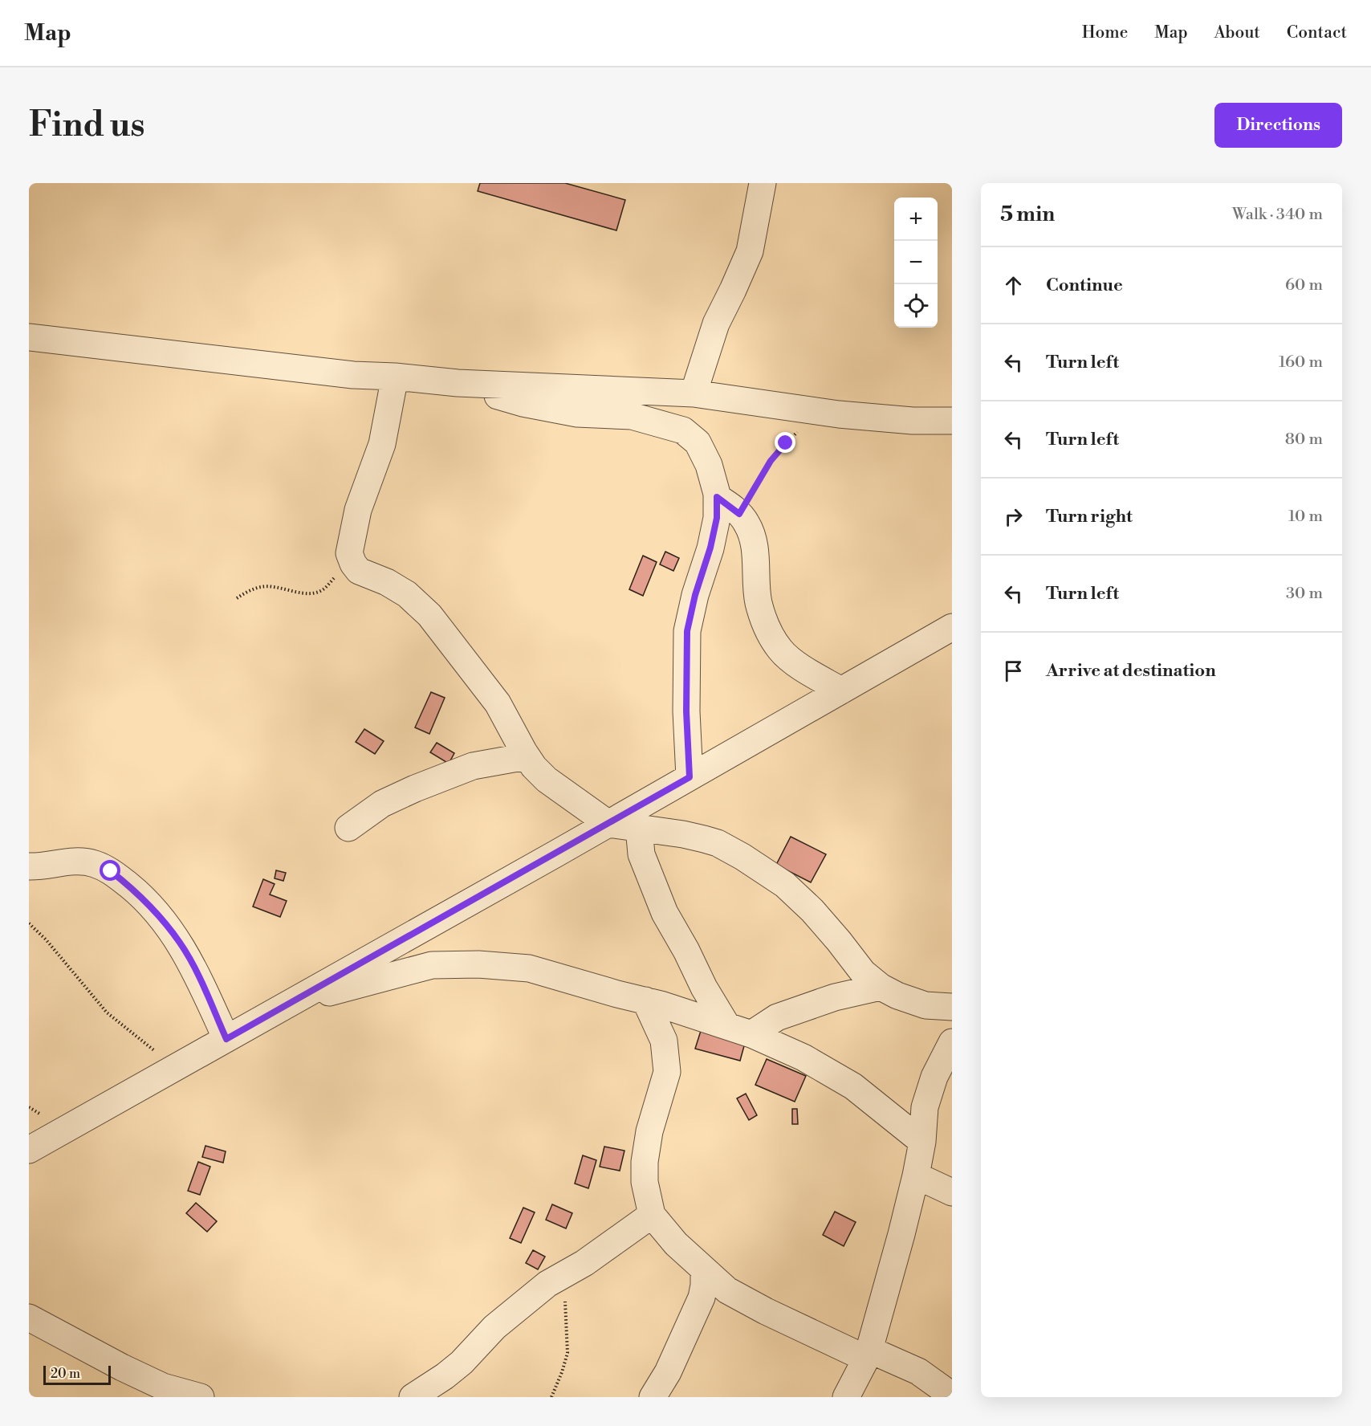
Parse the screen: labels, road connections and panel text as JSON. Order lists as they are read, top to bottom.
{
  "scale_bar": "20 m",
  "page": {
    "header": "Map",
    "nav": [
      "Home",
      "Map",
      "About",
      "Contact"
    ],
    "buttons": "Directions",
    "title": "Find us",
    "heading": ["5 min", "Walk · 340 m"],
    "map_buttons": ["+", "−"],
    "list": [
      ["Continue", "60 m"],
      ["Turn left", "160 m"],
      ["Turn left", "80 m"],
      ["Turn right", "10 m"],
      ["Turn left", "30 m"],
      "Arrive at destination"
    ],
    "scale": "20 m"
  }
}
